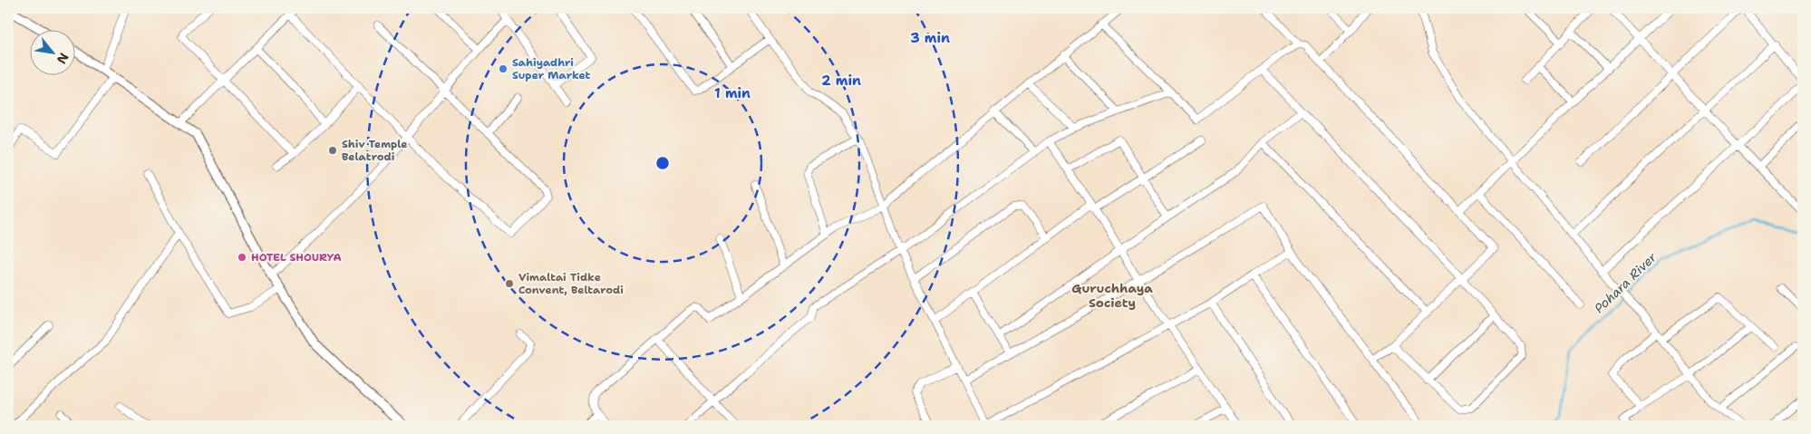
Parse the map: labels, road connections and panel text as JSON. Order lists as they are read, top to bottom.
{
  "districts": ["Guruchhaya Society"],
  "water": ["Pohara River"],
  "places": [
    "Sahiyadhri Super Market",
    "Shiv Temple Belatrodi",
    "HOTEL SHOURYA",
    "Vimaltai Tidke Convent, Beltarodi"
  ],
  "north": "bottom right",
  "rings": ["3 min", "2 min", "1 min"]
}
